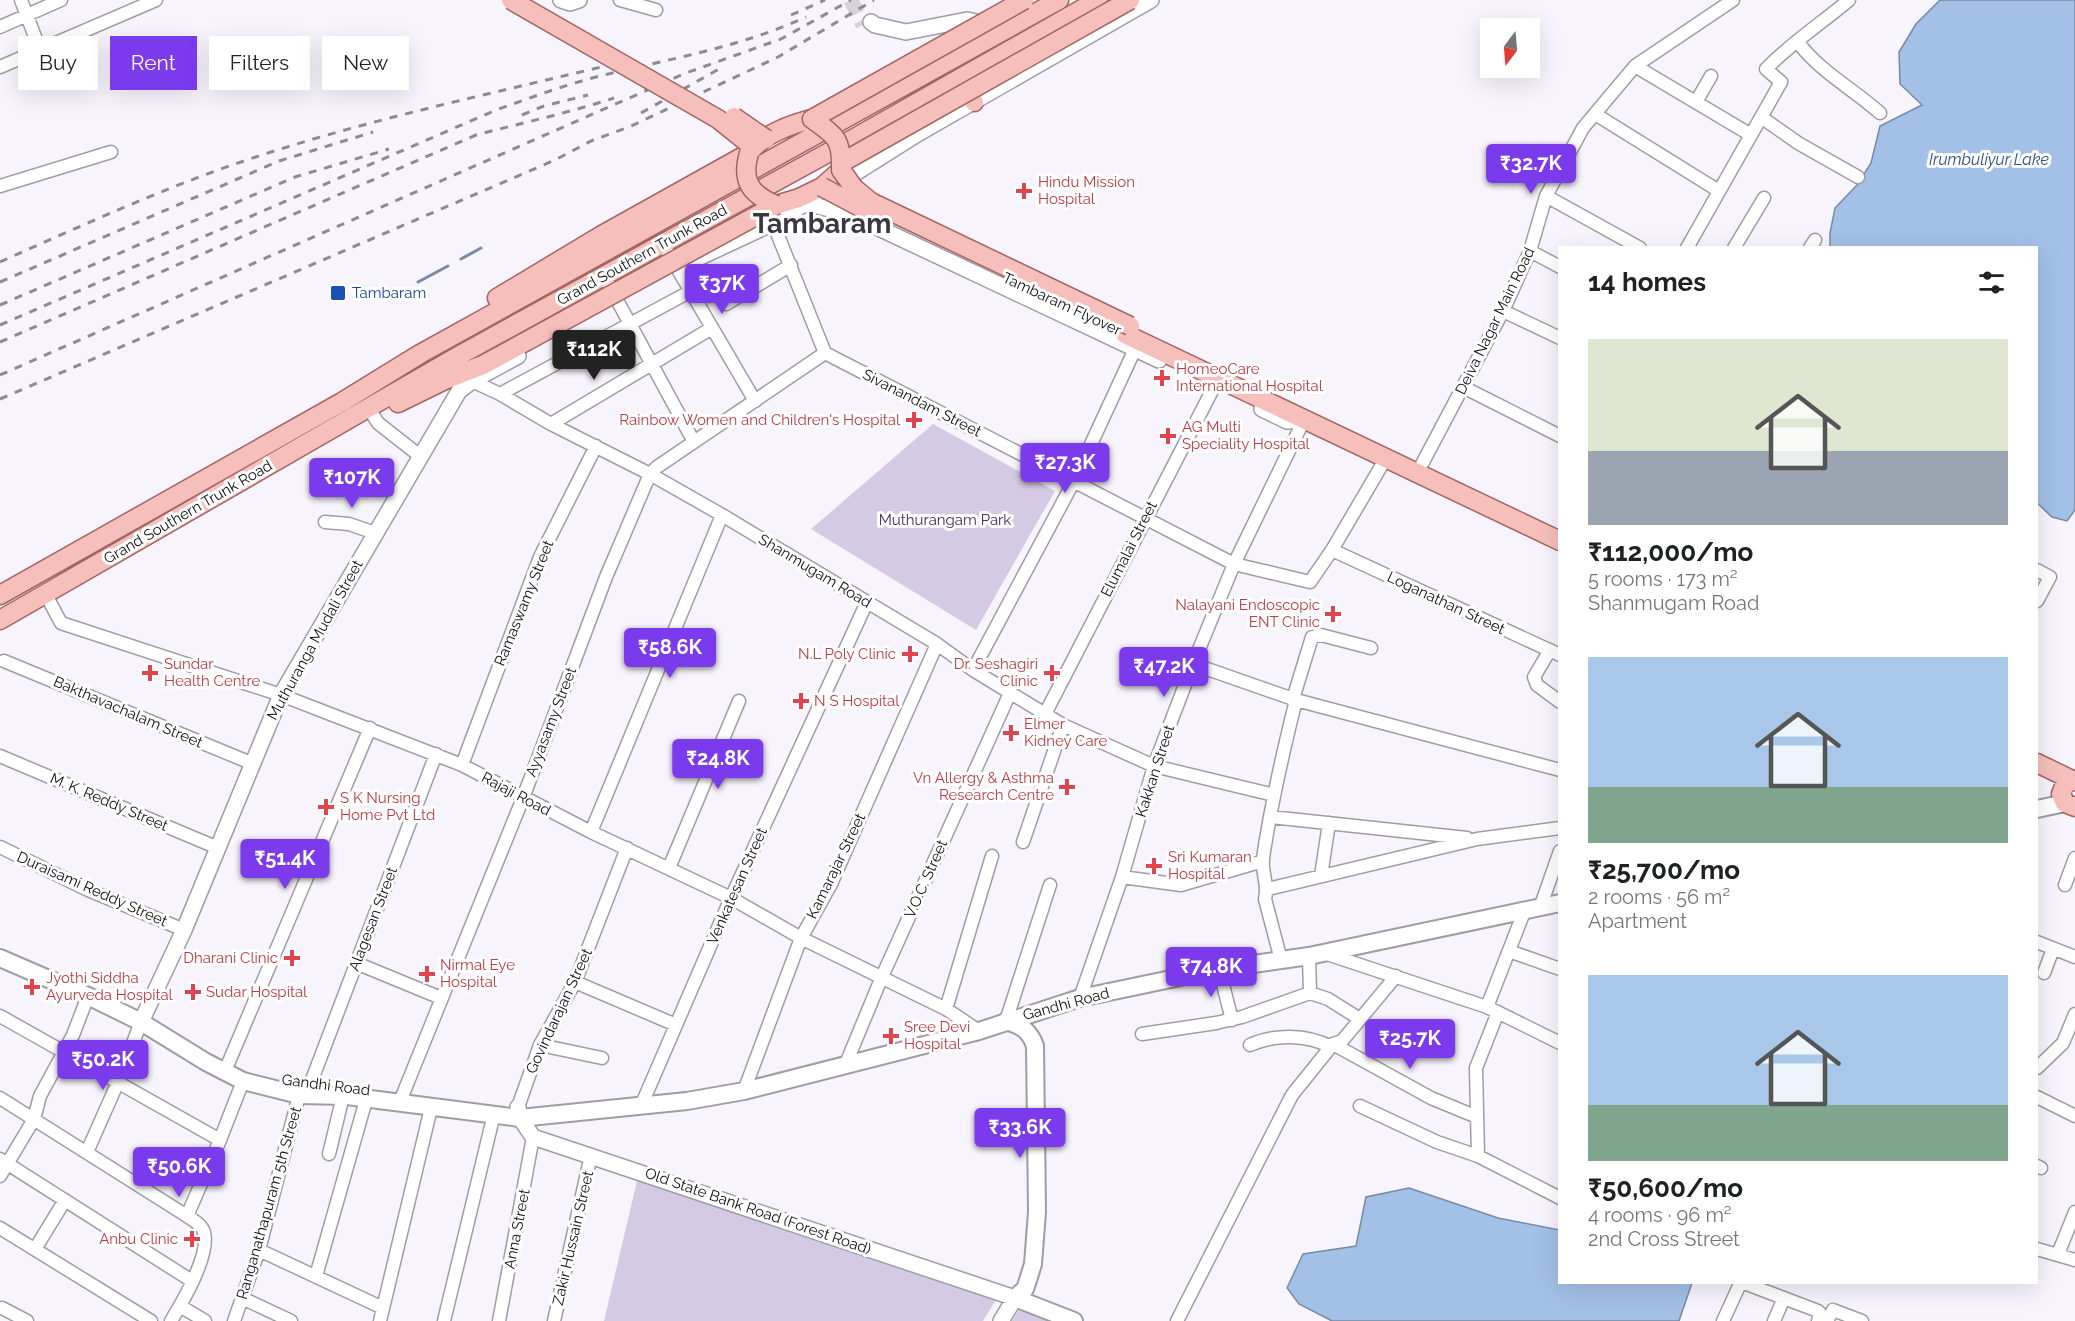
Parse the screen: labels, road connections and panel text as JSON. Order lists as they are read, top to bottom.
{
  "streets": {
    "main road": ["Grand Southern Trunk Road", "Tambaram Flyover", "Gandhi Road"],
    "street": [
      "Deiva Nagar Main Road",
      "Sivanandam Street",
      "Elumalai Street",
      "Shanmugam Road",
      "Ramaswamy Street",
      "Loganathan Street",
      "Muthuranga Mudali Street",
      "Bakthavachalam Street",
      "Ayyasamy Street",
      "Kakkan Street",
      "Rajaji Road",
      "M. K. Reddy Street",
      "Kamarajar Street",
      "V.O.C. Street",
      "Venkatesan Street",
      "Duraisami Reddy Street",
      "Alagesan Street",
      "Govindarajan Street",
      "Ranganathapuram 5th Street",
      "Old State Bank Road (Forest Road)",
      "Anna Street",
      "Zakir Hussain Street"
    ]
  },
  "crossings": [
    ["Grand Southern Trunk Road", "Rajaji Road"],
    ["Tambaram Flyover", "Muthuranga Mudali Street"],
    ["Tambaram Flyover", "Kakkan Street"],
    ["Sivanandam Street", "Elumalai Street"],
    ["Sivanandam Street", "Loganathan Street"],
    ["Sivanandam Street", "Kakkan Street"],
    ["Elumalai Street", "Shanmugam Road"],
    ["Shanmugam Road", "Ramaswamy Street"],
    ["Shanmugam Road", "Muthuranga Mudali Street"],
    ["Shanmugam Road", "Ayyasamy Street"],
    ["Shanmugam Road", "Kakkan Street"],
    ["Shanmugam Road", "Kamarajar Street"],
    ["Shanmugam Road", "V.O.C. Street"],
    ["Shanmugam Road", "Venkatesan Street"],
    ["Ramaswamy Street", "Rajaji Road"],
    ["Muthuranga Mudali Street", "Bakthavachalam Street"],
    ["Muthuranga Mudali Street", "Rajaji Road"],
    ["Muthuranga Mudali Street", "M. K. Reddy Street"],
    ["Muthuranga Mudali Street", "Duraisami Reddy Street"],
    ["Muthuranga Mudali Street", "Gandhi Road"],
    ["Ayyasamy Street", "Rajaji Road"],
    ["Ayyasamy Street", "Gandhi Road"],
    ["Kakkan Street", "Gandhi Road"],
    ["Rajaji Road", "Kamarajar Street"],
    ["Rajaji Road", "V.O.C. Street"],
    ["Rajaji Road", "Venkatesan Street"],
    ["Rajaji Road", "Alagesan Street"],
    ["Rajaji Road", "Gandhi Road"],
    ["Rajaji Road", "Govindarajan Street"],
    ["Kamarajar Street", "Gandhi Road"],
    ["V.O.C. Street", "Gandhi Road"],
    ["Venkatesan Street", "Gandhi Road"],
    ["Alagesan Street", "Gandhi Road"],
    ["Alagesan Street", "Ranganathapuram 5th Street"],
    ["Gandhi Road", "Govindarajan Street"],
    ["Gandhi Road", "Ranganathapuram 5th Street"],
    ["Old State Bank Road (Forest Road)", "Anna Street"],
    ["Old State Bank Road (Forest Road)", "Zakir Hussain Street"]
  ],
  "districts": ["Tambaram"],
  "water": ["Irumbuliyur Lake"],
  "parks": ["Muthurangam Park"],
  "places": {
    "health": [
      "Hindu Mission Hospital",
      "HomeoCare International Hospital",
      "Rainbow Women and Children's Hospital",
      "AG Multi Speciality Hospital",
      "Nalayani Endoscopic ENT Clinic",
      "N.L Poly Clinic",
      "Sundar Health Centre",
      "Dr. Seshagiri Clinic",
      "N S Hospital",
      "Elmer Kidney Care",
      "Vn Allergy & Asthma Research Centre",
      "S K Nursing Home Pvt Ltd",
      "Sri Kumaran Hospital",
      "Dharani Clinic",
      "Nirmal Eye Hospital",
      "Jyothi Siddha Ayurveda Hospital",
      "Sudar Hospital",
      "Sree Devi Hospital",
      "Anbu Clinic"
    ],
    "transit": ["Tambaram"]
  },
  "north": "bottom",
  "page": {
    "chip": [
      "Buy",
      "Rent",
      "Filters",
      "New"
    ],
    "price": [
      "₹32.7K",
      "₹37K",
      "₹112K",
      "₹27.3K",
      "₹107K",
      "₹58.6K",
      "₹47.2K",
      "₹24.8K",
      "₹51.4K",
      "₹74.8K",
      "₹25.7K",
      "₹50.2K",
      "₹33.6K",
      "₹50.6K"
    ],
    "heading": "14 homes",
    "list": [
      {
        "name": "₹112,000/mo",
        "note": "5 rooms · 173 m² · Shanmugam Road"
      },
      {
        "name": "₹25,700/mo",
        "note": "2 rooms · 56 m² · Apartment"
      },
      {
        "name": "₹50,600/mo",
        "note": "4 rooms · 96 m² · 2nd Cross Street"
      }
    ]
  }
}
